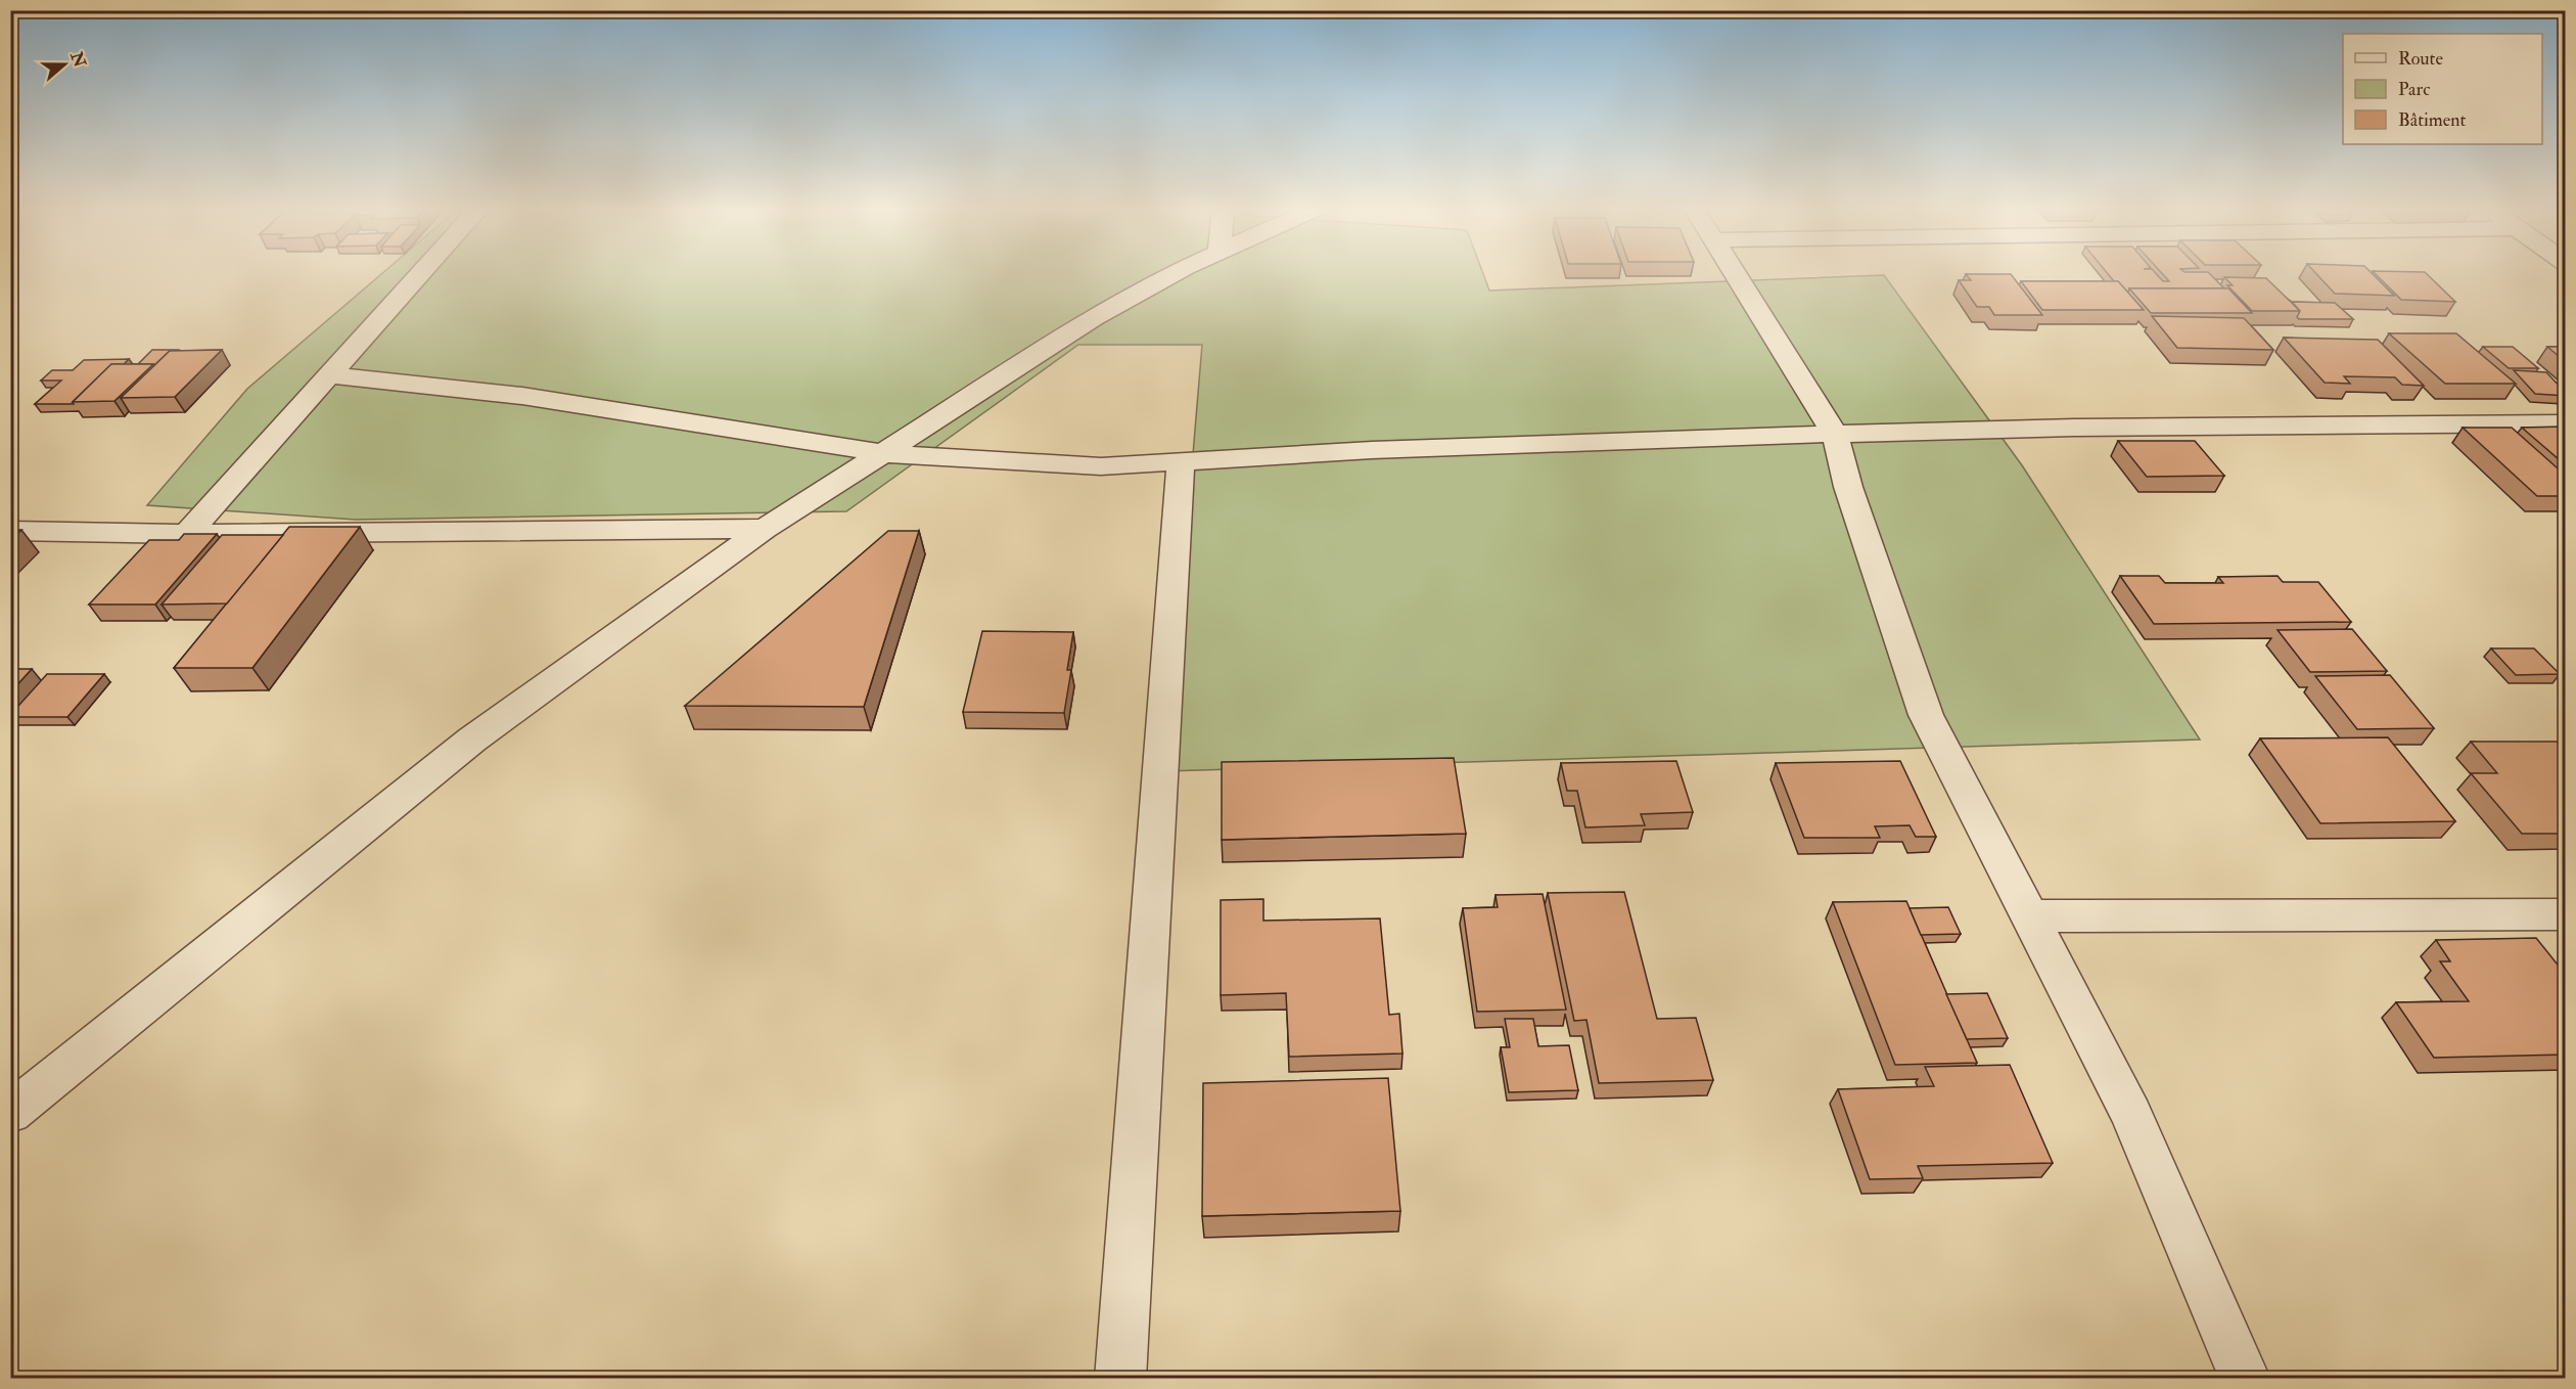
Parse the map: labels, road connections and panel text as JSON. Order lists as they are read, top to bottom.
{
  "legend": ["Route", "Parc", "Bâtiment"],
  "north": "right"
}
